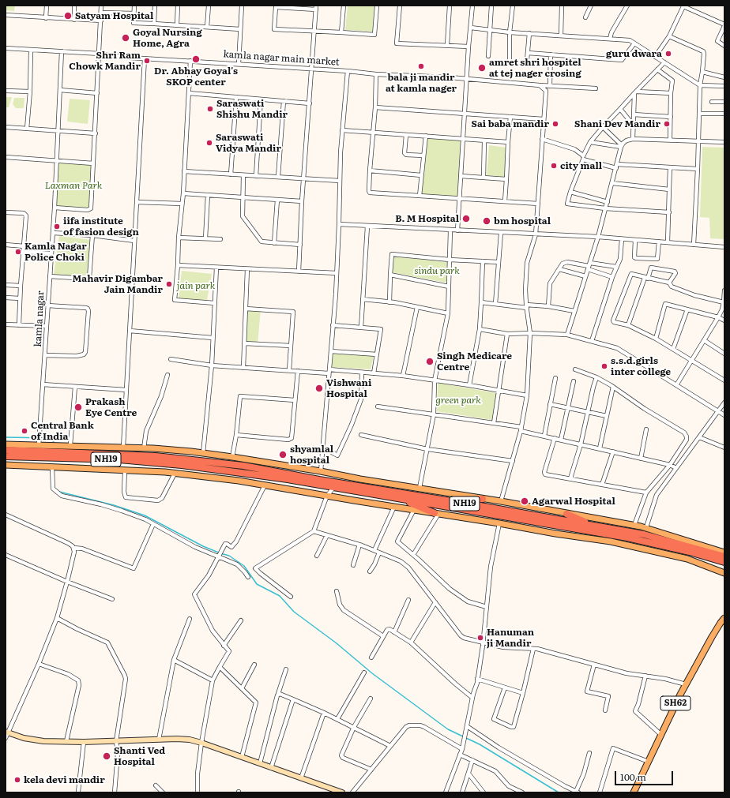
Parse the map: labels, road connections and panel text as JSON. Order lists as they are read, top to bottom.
{
  "streets": {
    "highway": ["NH19"],
    "main road": ["SH62"],
    "street": ["kamla nagar main market", "kamla nagar"]
  },
  "crossings": [
    ["kamla nagar main market", "kamla nagar"]
  ],
  "parks": [
    "Laxman Park",
    "sindu park",
    "jain park",
    "green park"
  ],
  "places": [
    "Satyam Hospital",
    "Goyal Nursing Home, Agra",
    "guru dwara",
    "Dr. Abhay Goyal's SKOP center",
    "Shri Ram Chowk Mandir",
    "bala ji mandir at kamla nager",
    "amret shri hospitel at tej nager crosing",
    "Saraswati Shishu Mandir",
    "Sai baba mandir",
    "Shani Dev Mandir",
    "Saraswati Vidya Mandir",
    "city mall",
    "B. M Hospital",
    "bm hospital",
    "iifa institute of fasion design",
    "Kamla Nagar Police Choki",
    "Mahavir Digambar Jain Mandir",
    "Singh Medicare Centre",
    "s.s.d.girls inter college",
    "Vishwani Hospital",
    "Prakash Eye Centre",
    "Central Bank of India",
    "shyamlal hospital",
    "Agarwal Hospital",
    "Hanuman ji Mandir",
    "Shanti Ved Hospital",
    "kela devi mandir"
  ],
  "scale_bar": "100 m"
}
